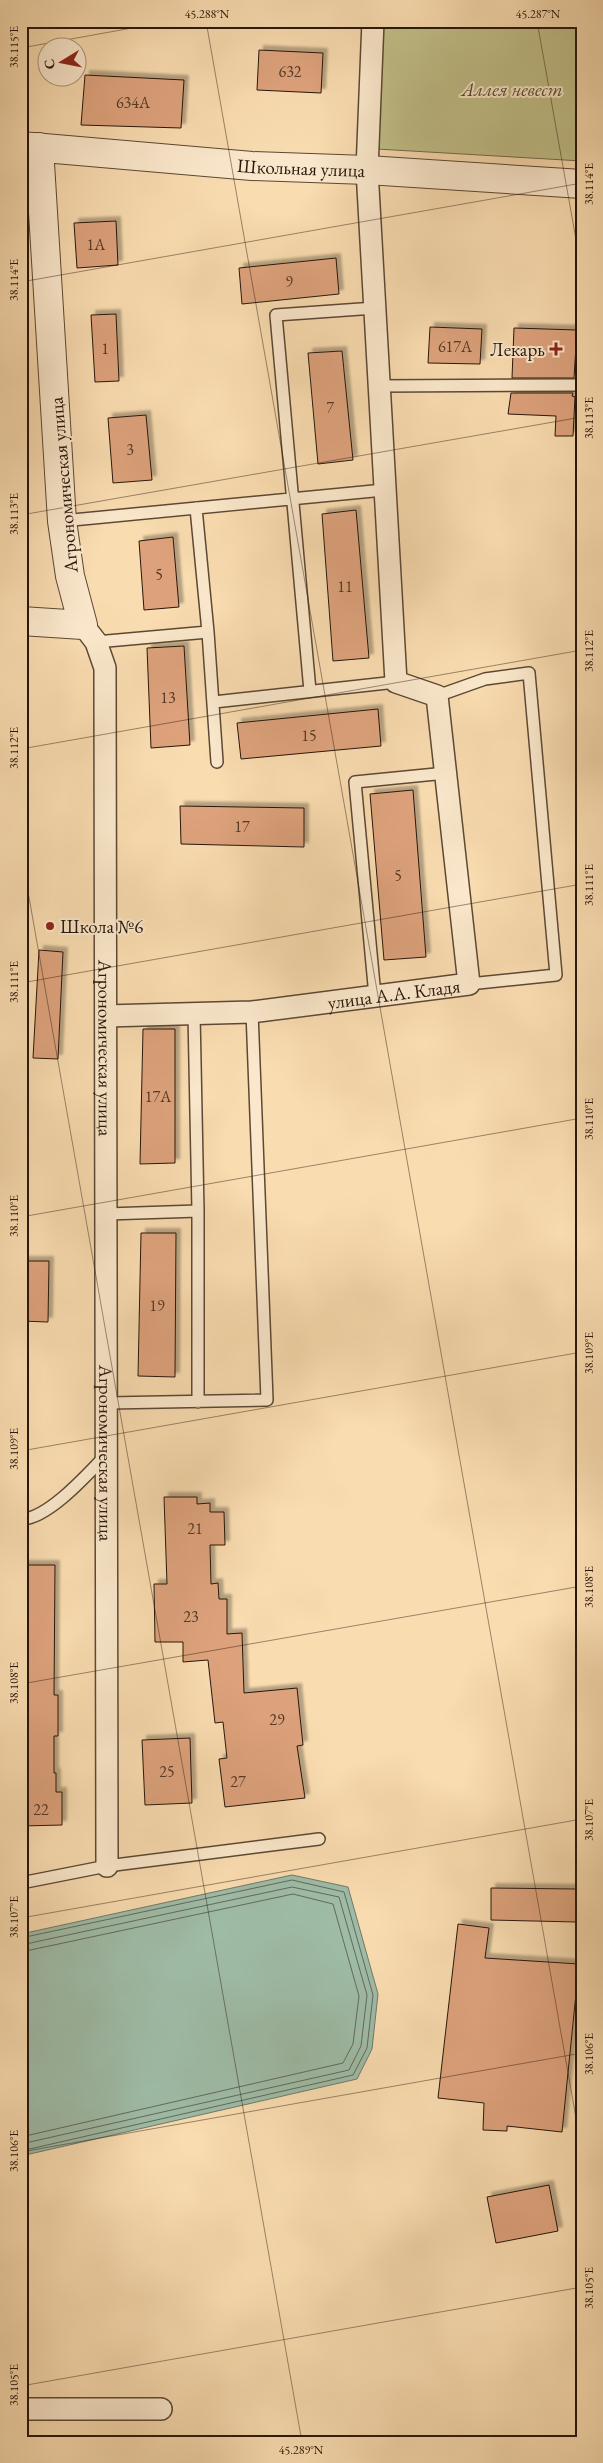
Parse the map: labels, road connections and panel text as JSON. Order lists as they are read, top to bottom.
{
  "streets": {
    "street": ["Школьная улица", "Агрономическая улица", "улица А.А. Кладя"]
  },
  "crossings": [
    ["Школьная улица", "Агрономическая улица"],
    ["Агрономическая улица", "улица А.А. Кладя"]
  ],
  "parks": ["Аллея невест"],
  "places": {
    "health": ["Лекарь"],
    "other": ["Школа №6"]
  },
  "house_numbers": [
    "632",
    "634А",
    "1А",
    "9",
    "617А",
    "1",
    "7",
    "3",
    "5",
    "11",
    "13",
    "15",
    "17",
    "5",
    "17А",
    "19",
    "21",
    "23",
    "29",
    "25",
    "27",
    "22"
  ],
  "north": "left",
  "coordinates": [
    "45.288°N",
    "45.287°N",
    "38.115°E",
    "38.114°E",
    "38.113°E",
    "38.112°E",
    "38.111°E",
    "38.110°E",
    "38.109°E",
    "38.108°E",
    "38.107°E",
    "38.106°E",
    "38.105°E",
    "45.289°N"
  ]
}
